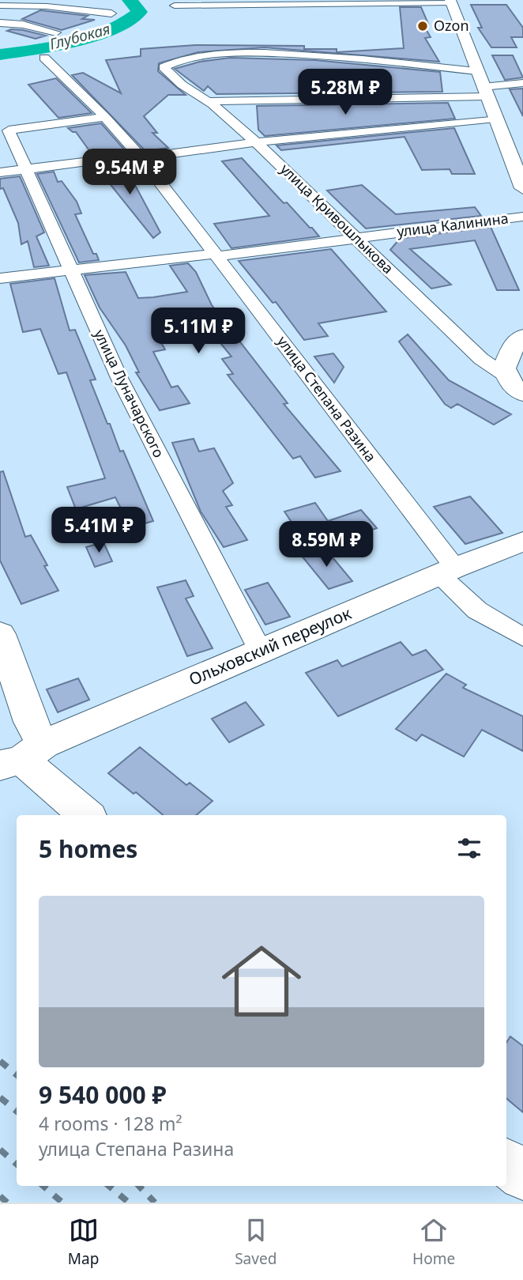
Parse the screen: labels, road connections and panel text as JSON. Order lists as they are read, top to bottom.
{
  "streets": {
    "street": [
      "улица Кривошлыкова",
      "улица Калинина",
      "улица Луначарского",
      "улица Степана Разина",
      "Ольховский переулок"
    ]
  },
  "crossings": [
    ["улица Кривошлыкова", "улица Калинина"],
    ["улица Калинина", "улица Луначарского"],
    ["улица Калинина", "улица Степана Разина"],
    ["улица Луначарского", "улица Степана Разина"],
    ["улица Луначарского", "Ольховский переулок"],
    ["улица Степана Разина", "Ольховский переулок"]
  ],
  "water": ["Глубокая"],
  "places": ["Ozon"],
  "page": {
    "price": [
      "5.28M ₽",
      "9.54M ₽",
      "5.11M ₽",
      "5.41M ₽",
      "8.59M ₽"
    ],
    "heading": "5 homes",
    "list": [
      {
        "name": "9 540 000 ₽",
        "note": "4 rooms · 128 m² · улица Степана Разина"
      }
    ],
    "tabs": ["Map", "Saved", "Home"]
  }
}
